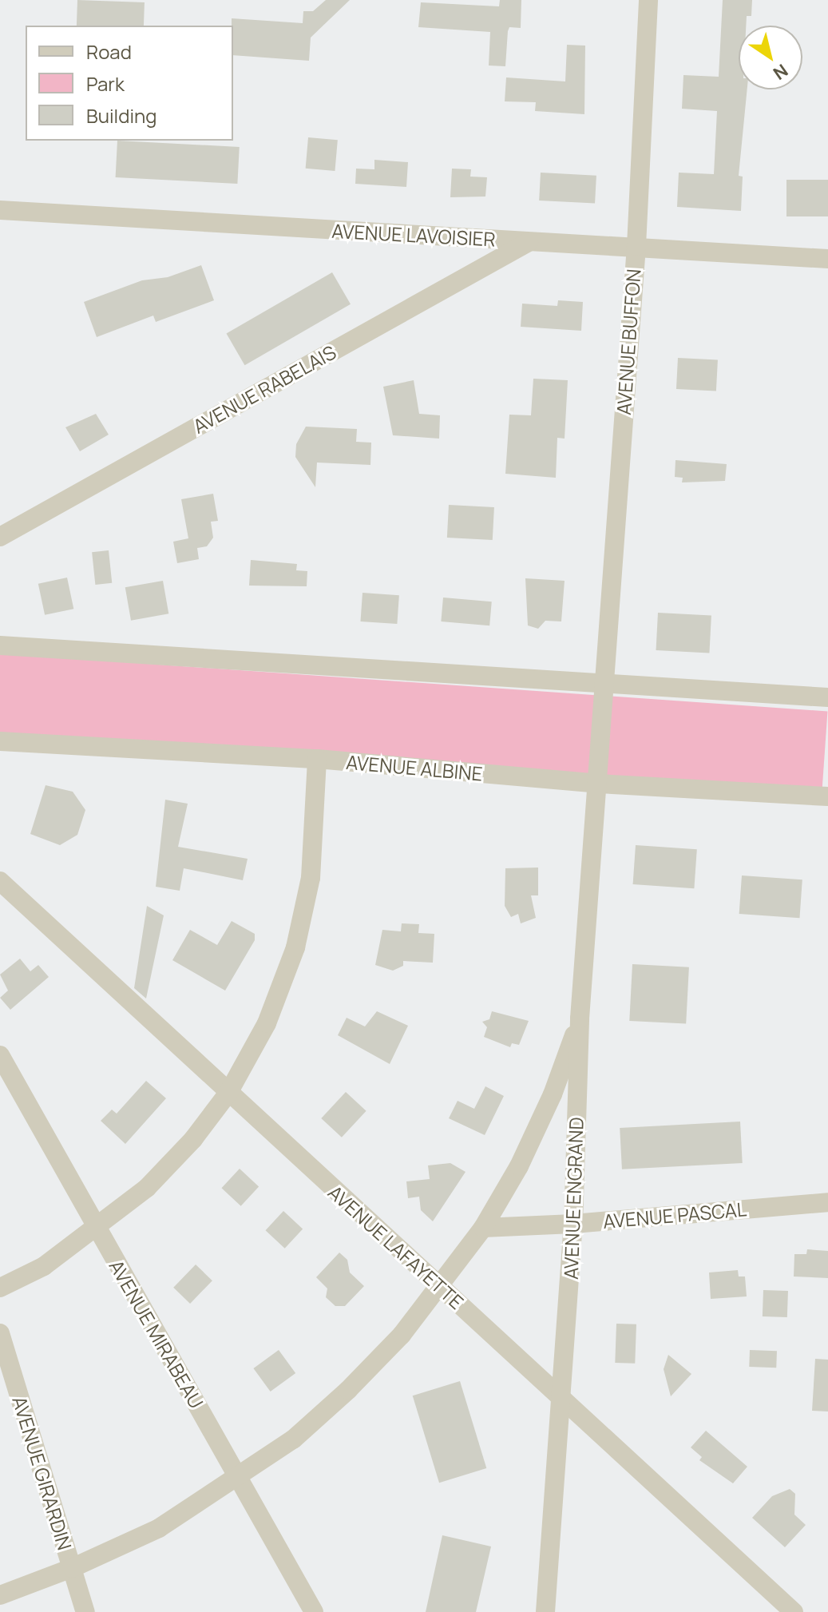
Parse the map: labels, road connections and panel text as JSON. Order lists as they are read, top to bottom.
{
  "streets": {
    "street": [
      "AVENUE LAVOISIER",
      "AVENUE BUFFON",
      "AVENUE RABELAIS",
      "AVENUE ALBINE",
      "AVENUE ENGRAND",
      "AVENUE PASCAL",
      "AVENUE LAFAYETTE",
      "AVENUE MIRABEAU",
      "AVENUE GIRARDIN"
    ]
  },
  "crossings": [
    ["AVENUE LAVOISIER", "AVENUE BUFFON"],
    ["AVENUE LAVOISIER", "AVENUE RABELAIS"],
    ["AVENUE BUFFON", "AVENUE ALBINE"],
    ["AVENUE BUFFON", "AVENUE ENGRAND"],
    ["AVENUE ALBINE", "AVENUE ENGRAND"],
    ["AVENUE ENGRAND", "AVENUE PASCAL"],
    ["AVENUE ENGRAND", "AVENUE LAFAYETTE"]
  ],
  "legend": ["Road", "Park", "Building"],
  "north": "bottom right"
}
